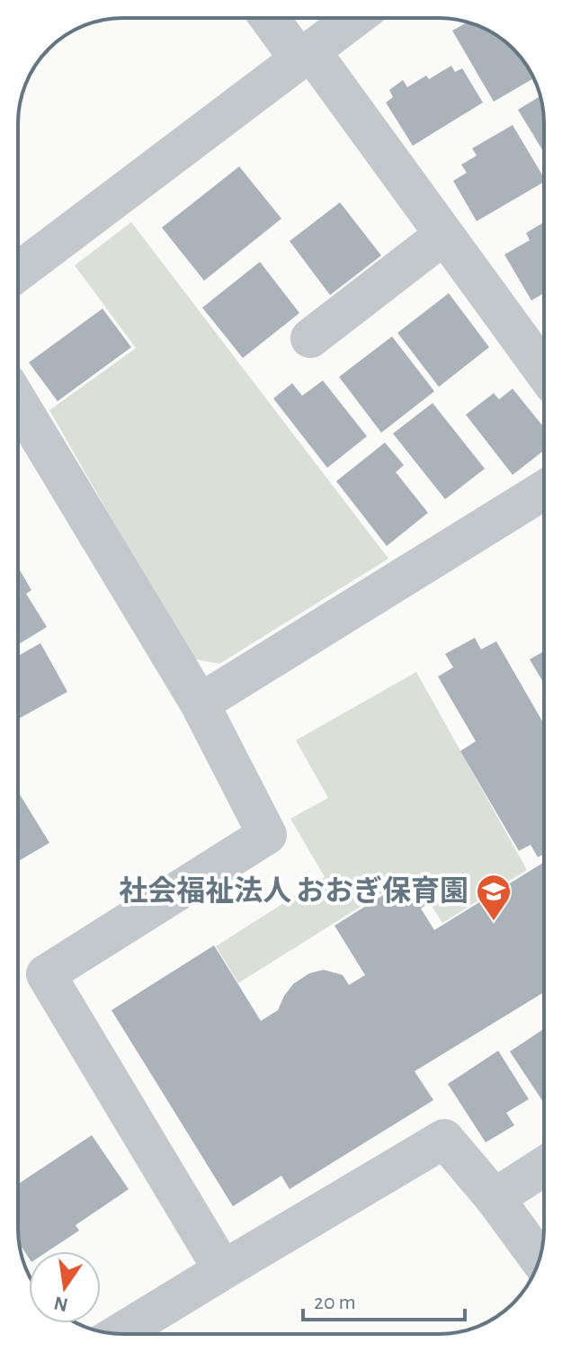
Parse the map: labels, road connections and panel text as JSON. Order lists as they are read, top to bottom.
{
  "places": {
    "school or university": ["社会福祉法人 おおぎ保育園"]
  },
  "scale_bar": "20 m",
  "north": "bottom"
}
